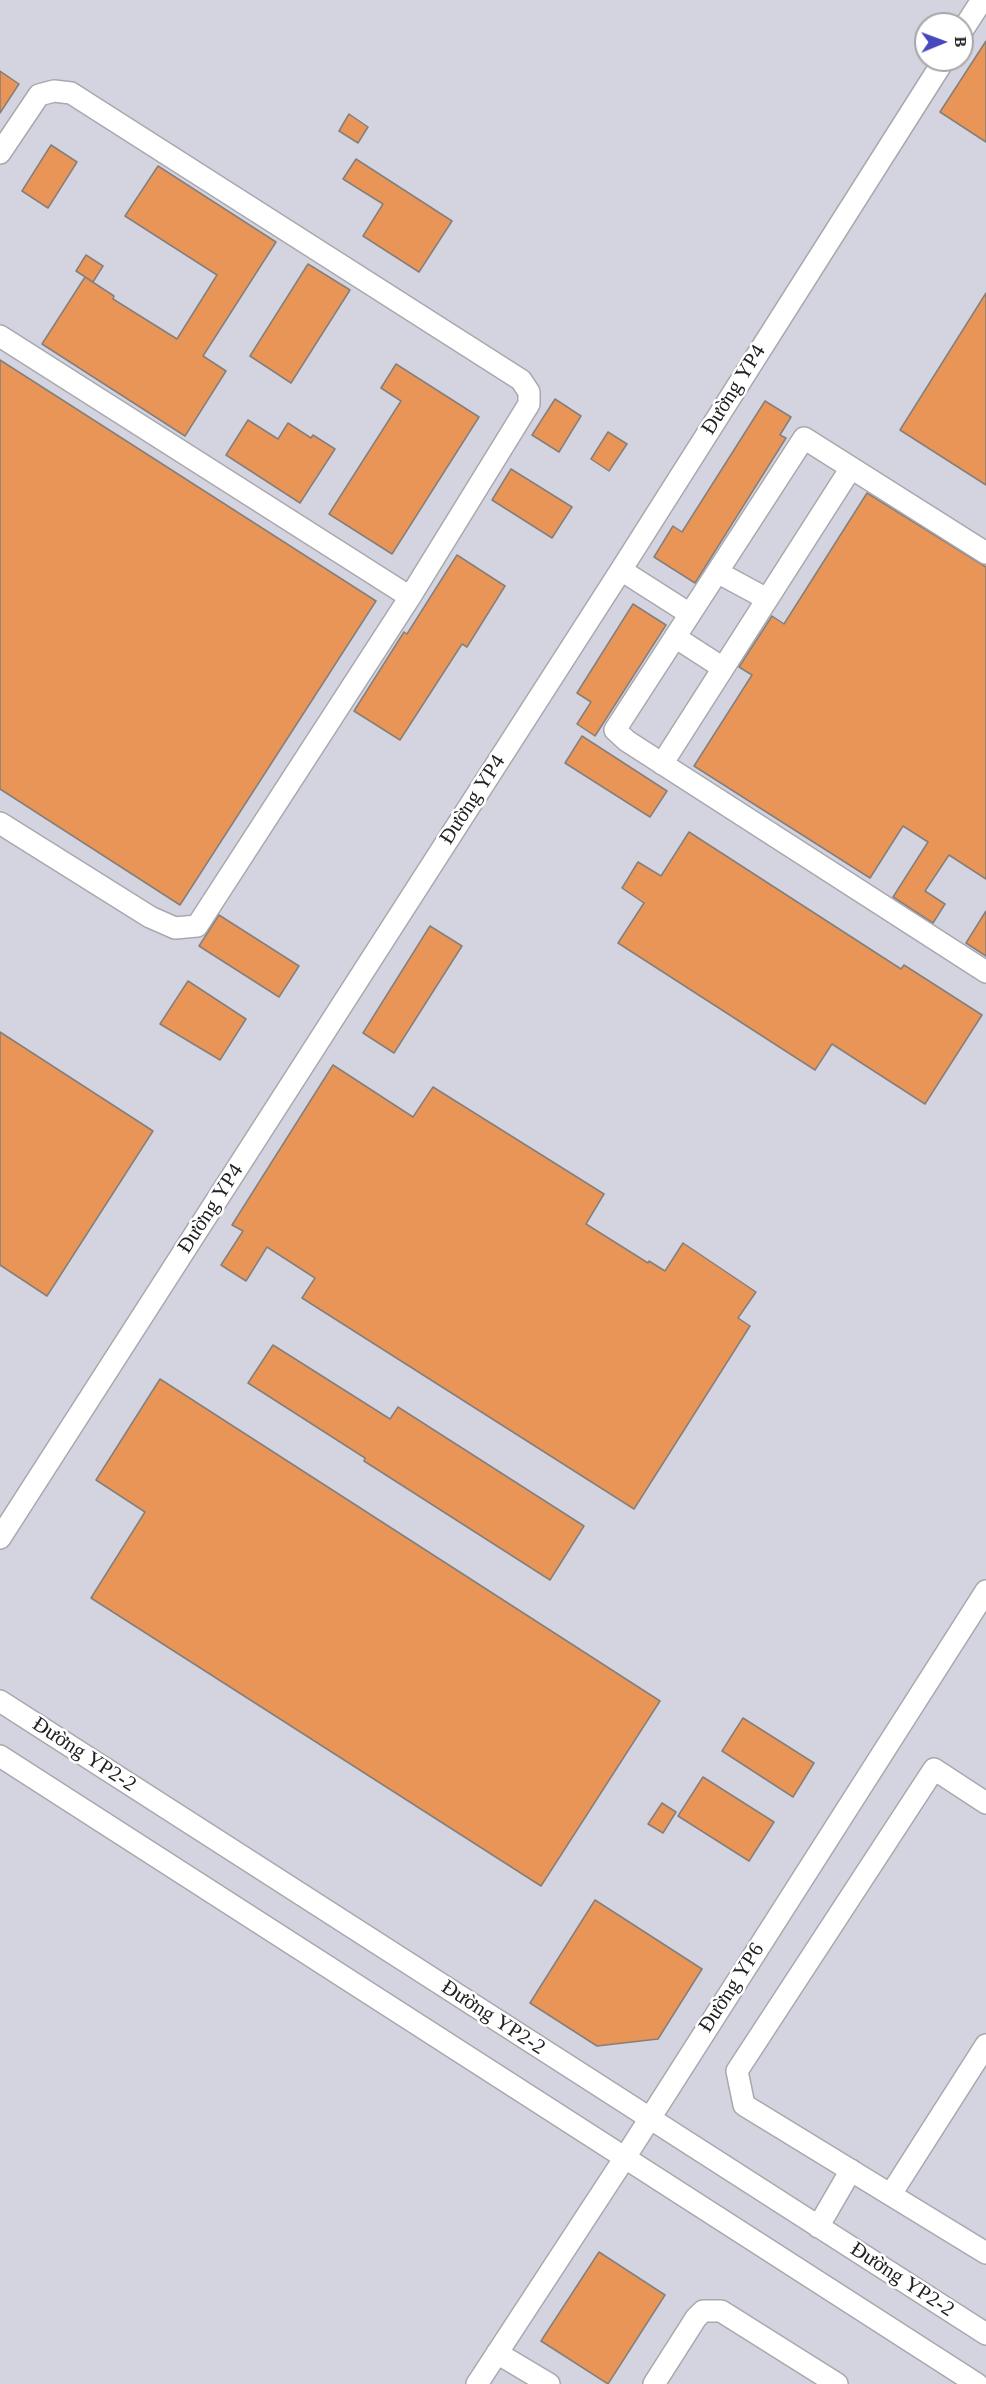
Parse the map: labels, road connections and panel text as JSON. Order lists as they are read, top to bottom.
{
  "streets": {
    "street": ["Đường YP4", "Đường YP2-2", "Đường YP6"]
  },
  "crossings": [
    ["Đường YP2-2", "Đường YP6"]
  ],
  "north": "right"
}
